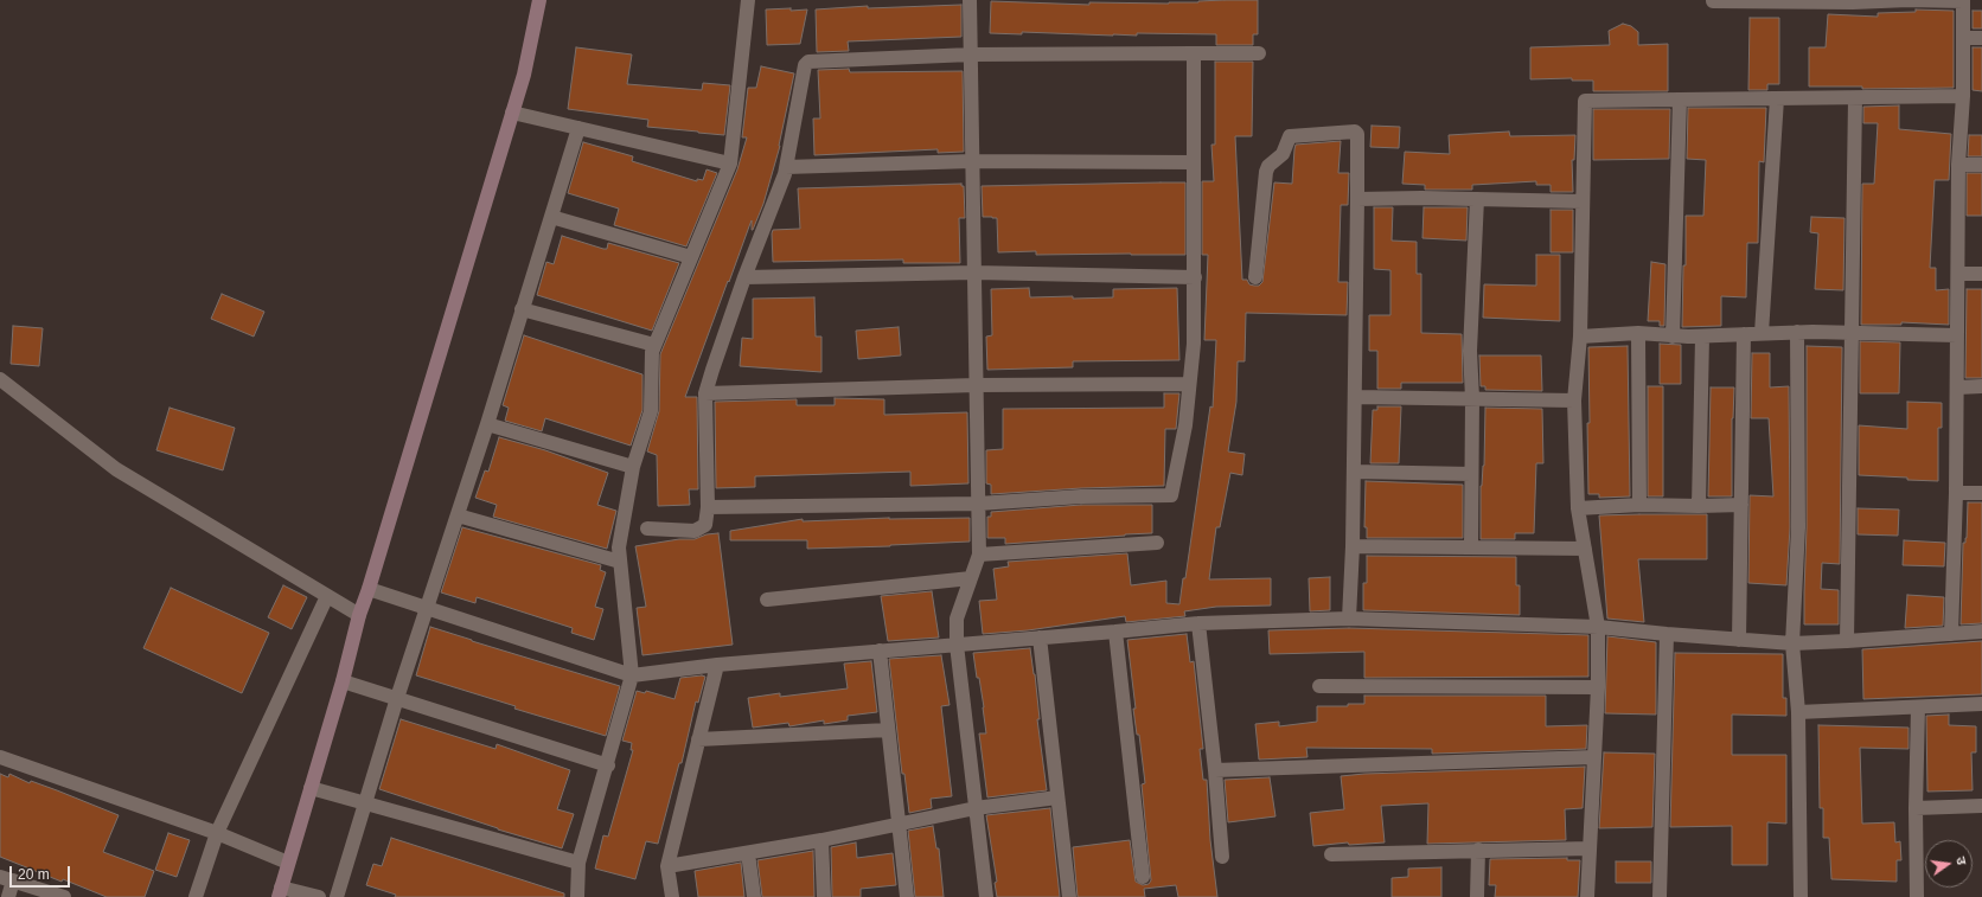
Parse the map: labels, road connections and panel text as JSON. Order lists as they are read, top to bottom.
{
  "scale_bar": "20 m",
  "north": "right"
}
